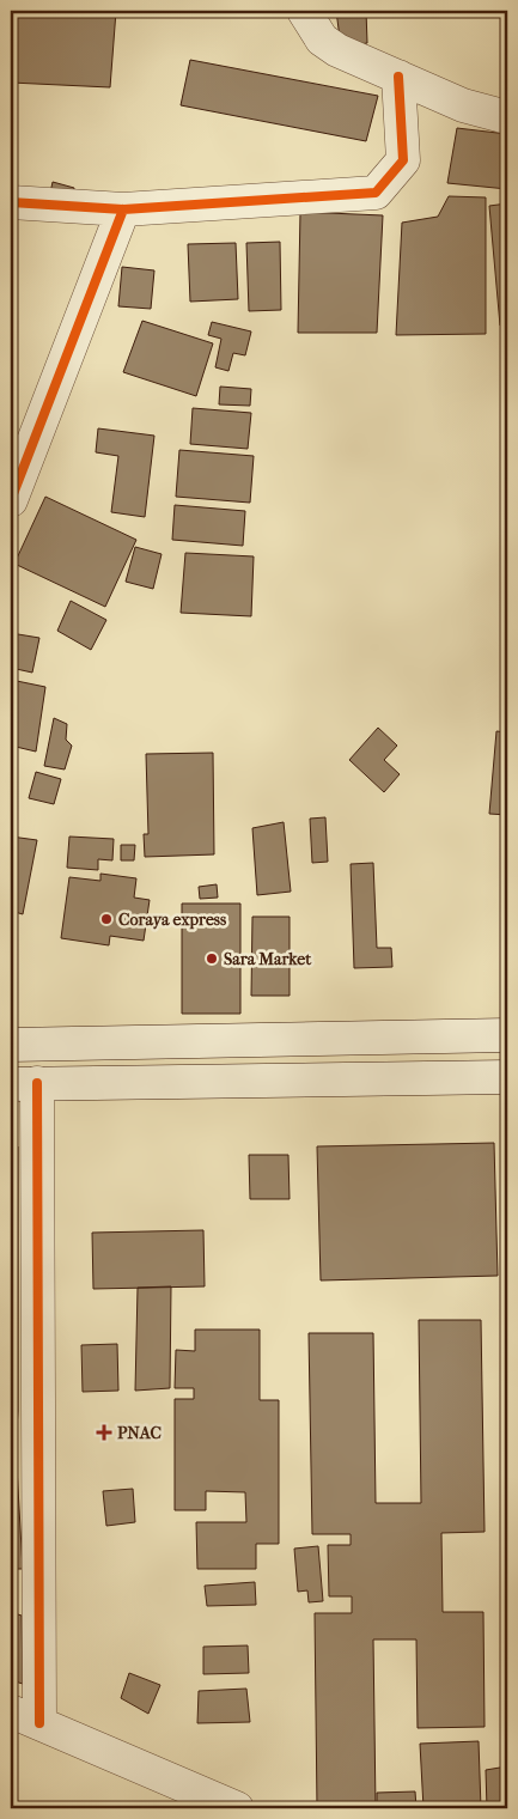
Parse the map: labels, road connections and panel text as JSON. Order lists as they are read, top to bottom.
{
  "places": {
    "other": ["Coraya express", "Sara Market"],
    "health": ["PNAC"]
  }
}
